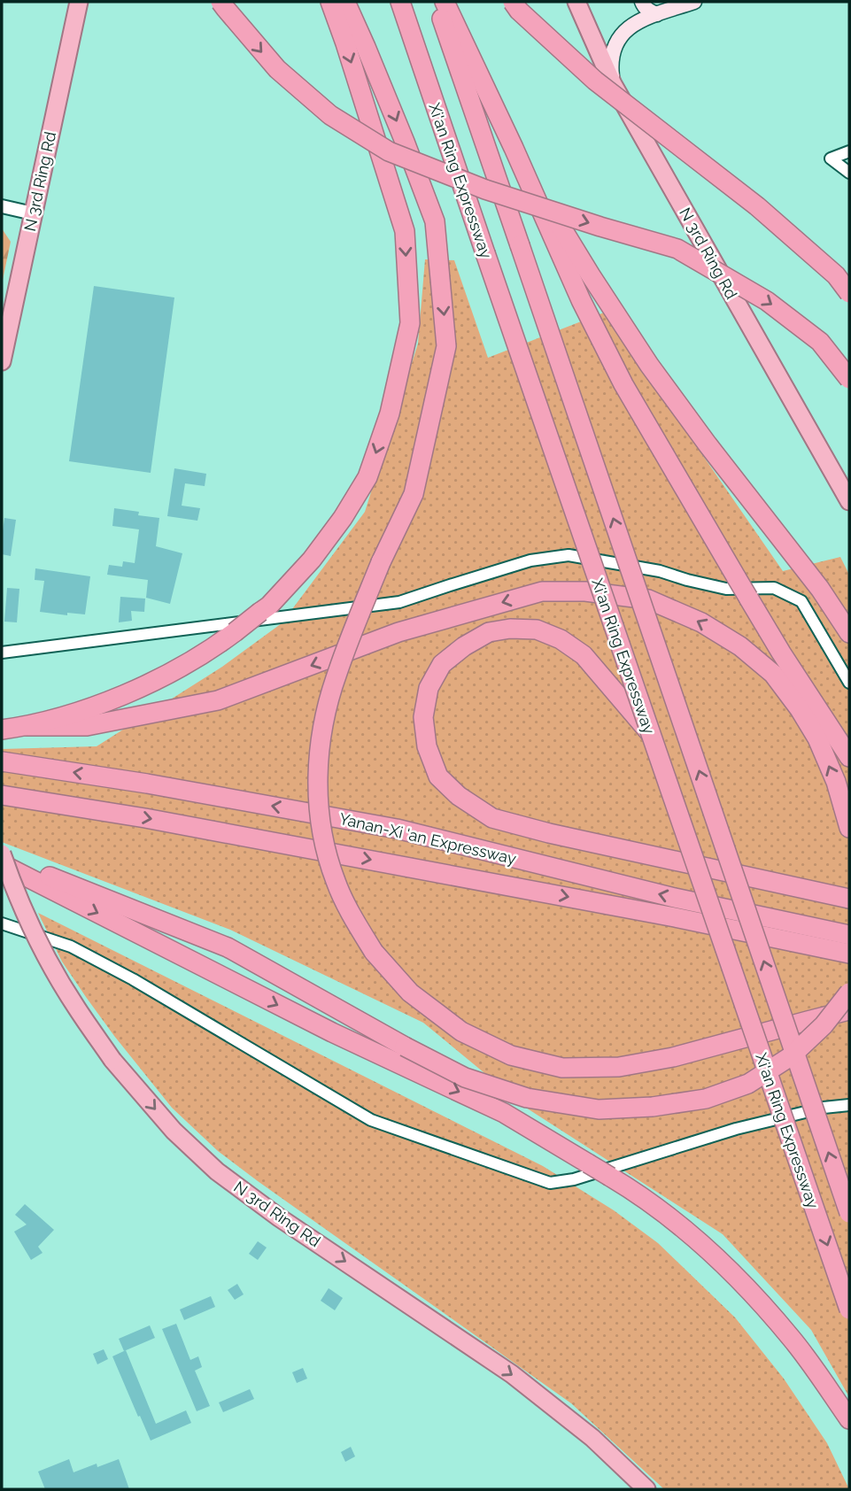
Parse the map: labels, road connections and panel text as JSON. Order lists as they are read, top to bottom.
{
  "streets": {
    "highway": ["Xi'an Ring Expressway", "N 3rd Ring Rd", "Yanan-Xi 'an Expressway"]
  }
}
